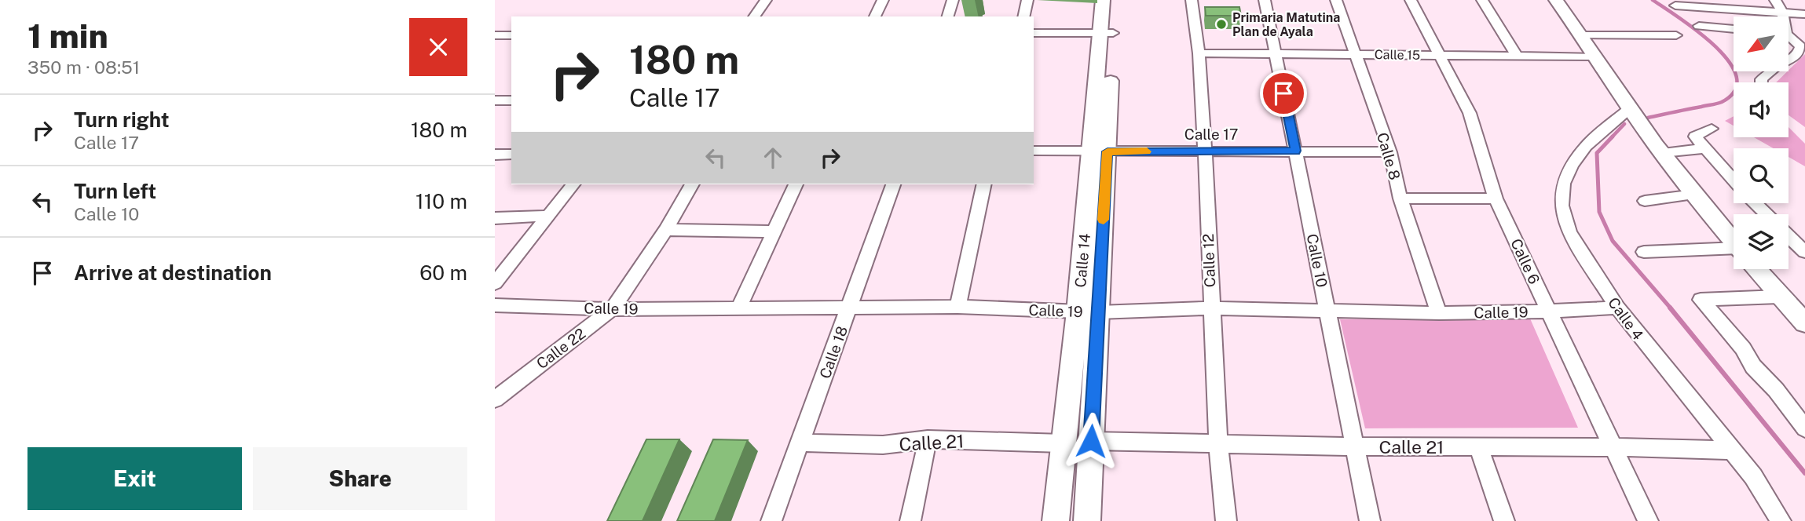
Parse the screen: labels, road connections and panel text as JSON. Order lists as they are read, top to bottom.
{
  "streets": {
    "main road": ["Calle 14"],
    "street": [
      "Calle 15",
      "Calle 17",
      "Calle 8",
      "Calle 12",
      "Calle 10",
      "Calle 6",
      "Calle 19",
      "Calle 4",
      "Calle 22",
      "Calle 18",
      "Calle 21"
    ]
  },
  "crossings": [
    ["Calle 15", "Calle 8"],
    ["Calle 15", "Calle 12"],
    ["Calle 15", "Calle 10"],
    ["Calle 15", "Calle 6"],
    ["Calle 17", "Calle 8"],
    ["Calle 17", "Calle 14"],
    ["Calle 17", "Calle 12"],
    ["Calle 17", "Calle 10"],
    ["Calle 8", "Calle 19"],
    ["Calle 14", "Calle 19"],
    ["Calle 14", "Calle 21"],
    ["Calle 12", "Calle 19"],
    ["Calle 12", "Calle 21"],
    ["Calle 10", "Calle 19"],
    ["Calle 10", "Calle 21"],
    ["Calle 6", "Calle 19"],
    ["Calle 6", "Calle 21"],
    ["Calle 19", "Calle 4"],
    ["Calle 19", "Calle 22"],
    ["Calle 19", "Calle 18"],
    ["Calle 4", "Calle 21"],
    ["Calle 18", "Calle 21"]
  ],
  "places": ["Primaria Matutina Plan de Ayala"],
  "north": "bottom left",
  "page": {
    "heading": ["1 min", "350 m · 08:51"],
    "turn": ["180 m", "Calle 17"],
    "list": [
      {
        "name": "Turn right",
        "note": "Calle 17",
        "value": "180 m"
      },
      {
        "name": "Turn left",
        "note": "Calle 10",
        "value": "110 m"
      },
      {
        "name": "Arrive at destination",
        "value": "60 m"
      }
    ],
    "buttons": ["Exit", "Share"]
  }
}
